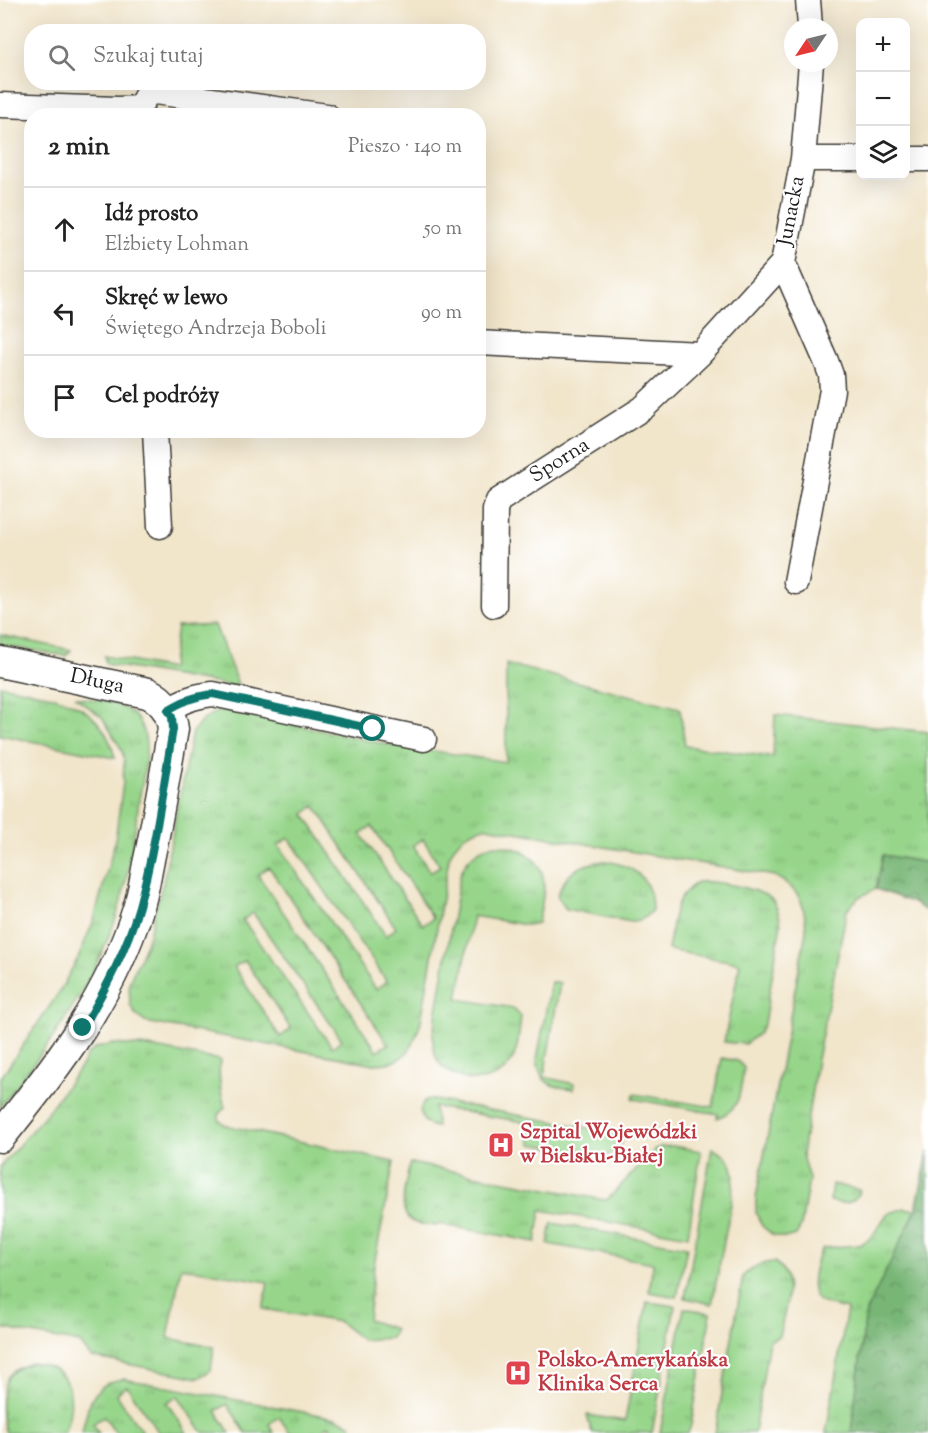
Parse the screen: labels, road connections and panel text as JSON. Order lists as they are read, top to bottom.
{
  "streets": {
    "street": ["Junacka", "Sporna", "Długa"]
  },
  "crossings": [
    ["Junacka", "Sporna"]
  ],
  "places": {
    "hospital": ["Szpital Wojewódzki w Bielsku-Białej", "Polsko-Amerykańska Klinika Serca"]
  },
  "north": "bottom left",
  "page": {
    "map_buttons": ["+", "−"],
    "search": "Szukaj tutaj",
    "heading": ["2 min", "Pieszo · 140 m"],
    "list": [
      ["Idź prosto", "Elżbiety Lohman", "50 m"],
      ["Skręć w lewo", "Świętego Andrzeja Boboli", "90 m"],
      "Cel podróży"
    ]
  }
}
